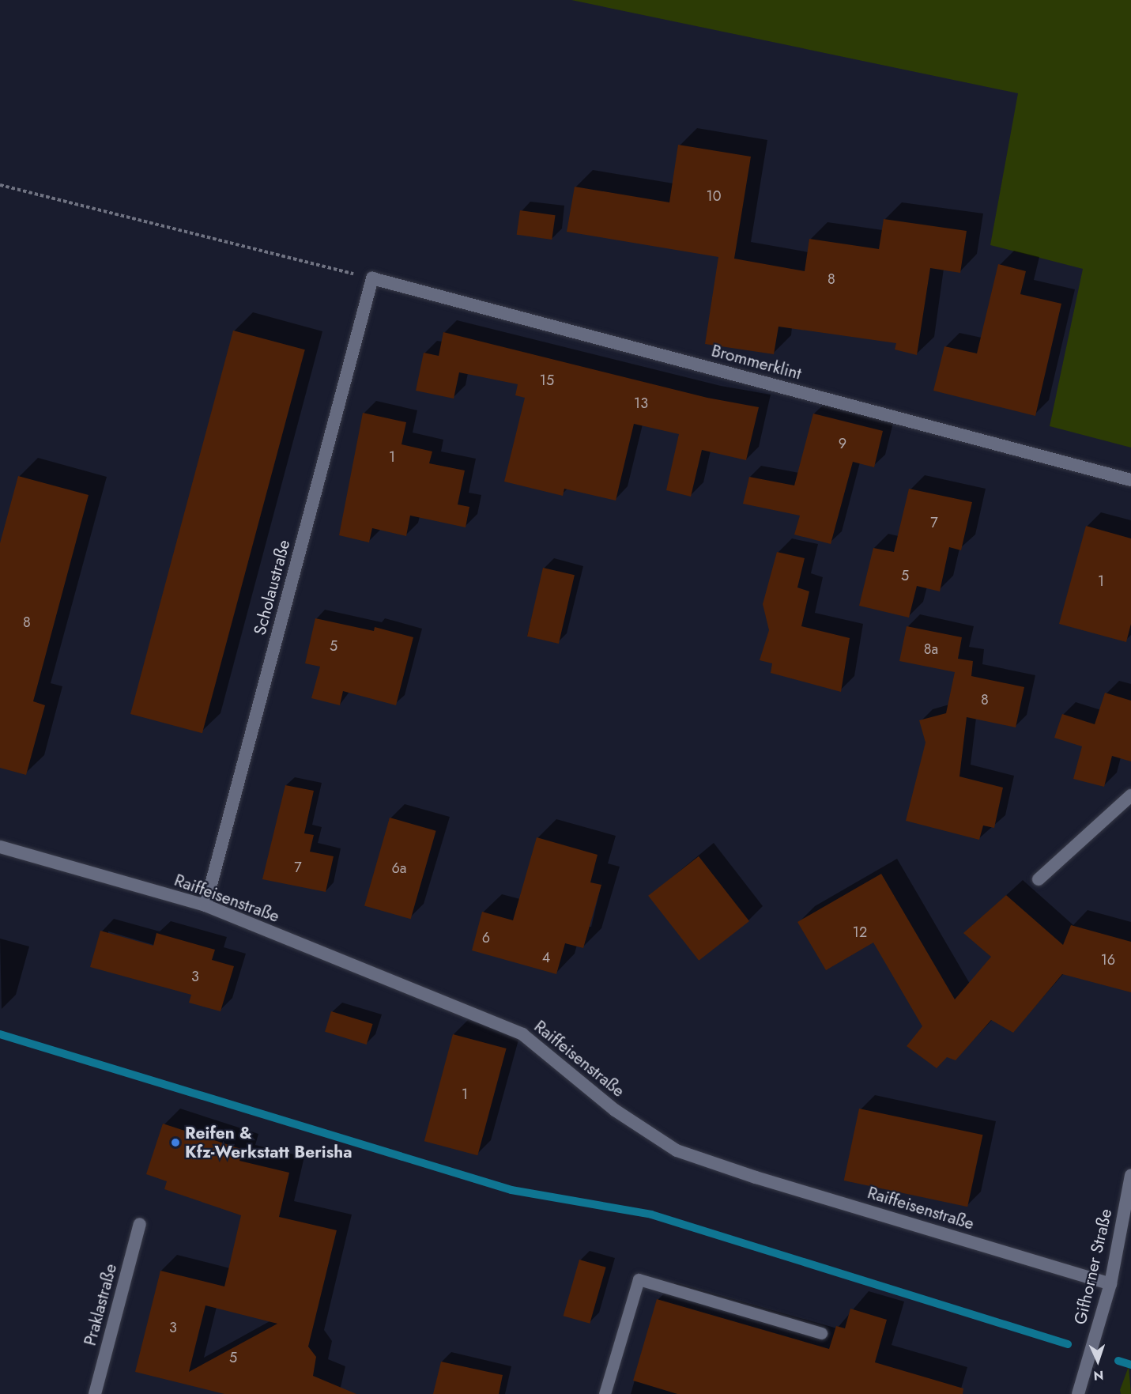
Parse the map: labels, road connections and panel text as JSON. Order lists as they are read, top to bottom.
{
  "streets": {
    "street": [
      "Brommerklint",
      "Scholaustraße",
      "Raiffeisenstraße",
      "Gifhorner Straße",
      "Praklastraße"
    ]
  },
  "crossings": [
    ["Brommerklint", "Scholaustraße"],
    ["Scholaustraße", "Raiffeisenstraße"],
    ["Raiffeisenstraße", "Gifhorner Straße"]
  ],
  "places": ["Reifen & Kfz-Werkstatt Berisha"],
  "house_numbers": [
    "10",
    "8",
    "15",
    "13",
    "9",
    "1",
    "7",
    "5",
    "1",
    "8",
    "5",
    "8a",
    "8",
    "7",
    "6a",
    "12",
    "6",
    "4",
    "16",
    "3",
    "1",
    "3",
    "5"
  ],
  "north": "bottom"
}
